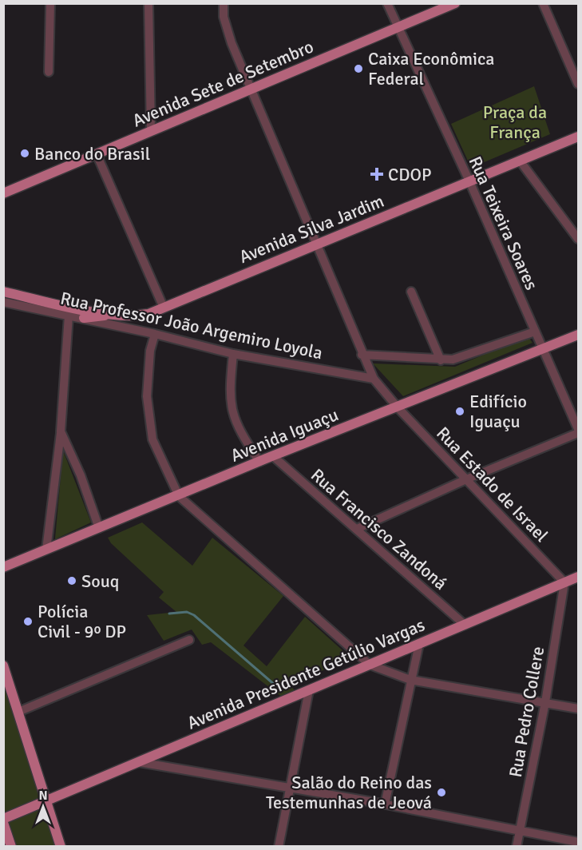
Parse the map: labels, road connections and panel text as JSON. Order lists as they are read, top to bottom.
{
  "streets": {
    "main road": [
      "Avenida Sete de Setembro",
      "Avenida Silva Jardim",
      "Rua Professor João Argemiro Loyola",
      "Avenida Iguaçu",
      "Avenida Presidente Getúlio Vargas"
    ],
    "street": [
      "Rua Teixeira Soares",
      "Rua Estado de Israel",
      "Rua Francisco Zandoná",
      "Rua Pedro Collere"
    ]
  },
  "crossings": [
    ["Avenida Sete de Setembro", "Rua Teixeira Soares"],
    ["Avenida Sete de Setembro", "Rua Estado de Israel"],
    ["Rua Teixeira Soares", "Avenida Silva Jardim"],
    ["Rua Teixeira Soares", "Avenida Iguaçu"],
    ["Avenida Silva Jardim", "Rua Professor João Argemiro Loyola"],
    ["Avenida Silva Jardim", "Rua Estado de Israel"],
    ["Rua Professor João Argemiro Loyola", "Rua Estado de Israel"],
    ["Avenida Iguaçu", "Rua Estado de Israel"],
    ["Avenida Iguaçu", "Rua Francisco Zandoná"],
    ["Rua Estado de Israel", "Avenida Presidente Getúlio Vargas"],
    ["Rua Estado de Israel", "Rua Pedro Collere"],
    ["Rua Francisco Zandoná", "Avenida Presidente Getúlio Vargas"],
    ["Avenida Presidente Getúlio Vargas", "Rua Pedro Collere"]
  ],
  "parks": ["Praça da França"],
  "places": {
    "other": [
      "Caixa Econômica Federal",
      "Banco do Brasil",
      "Edifício Iguaçu",
      "Souq",
      "Polícia Civil - 9º DP",
      "Salão do Reino das Testemunhas de Jeová"
    ],
    "health": ["CDOP"]
  },
  "north": "top"
}
